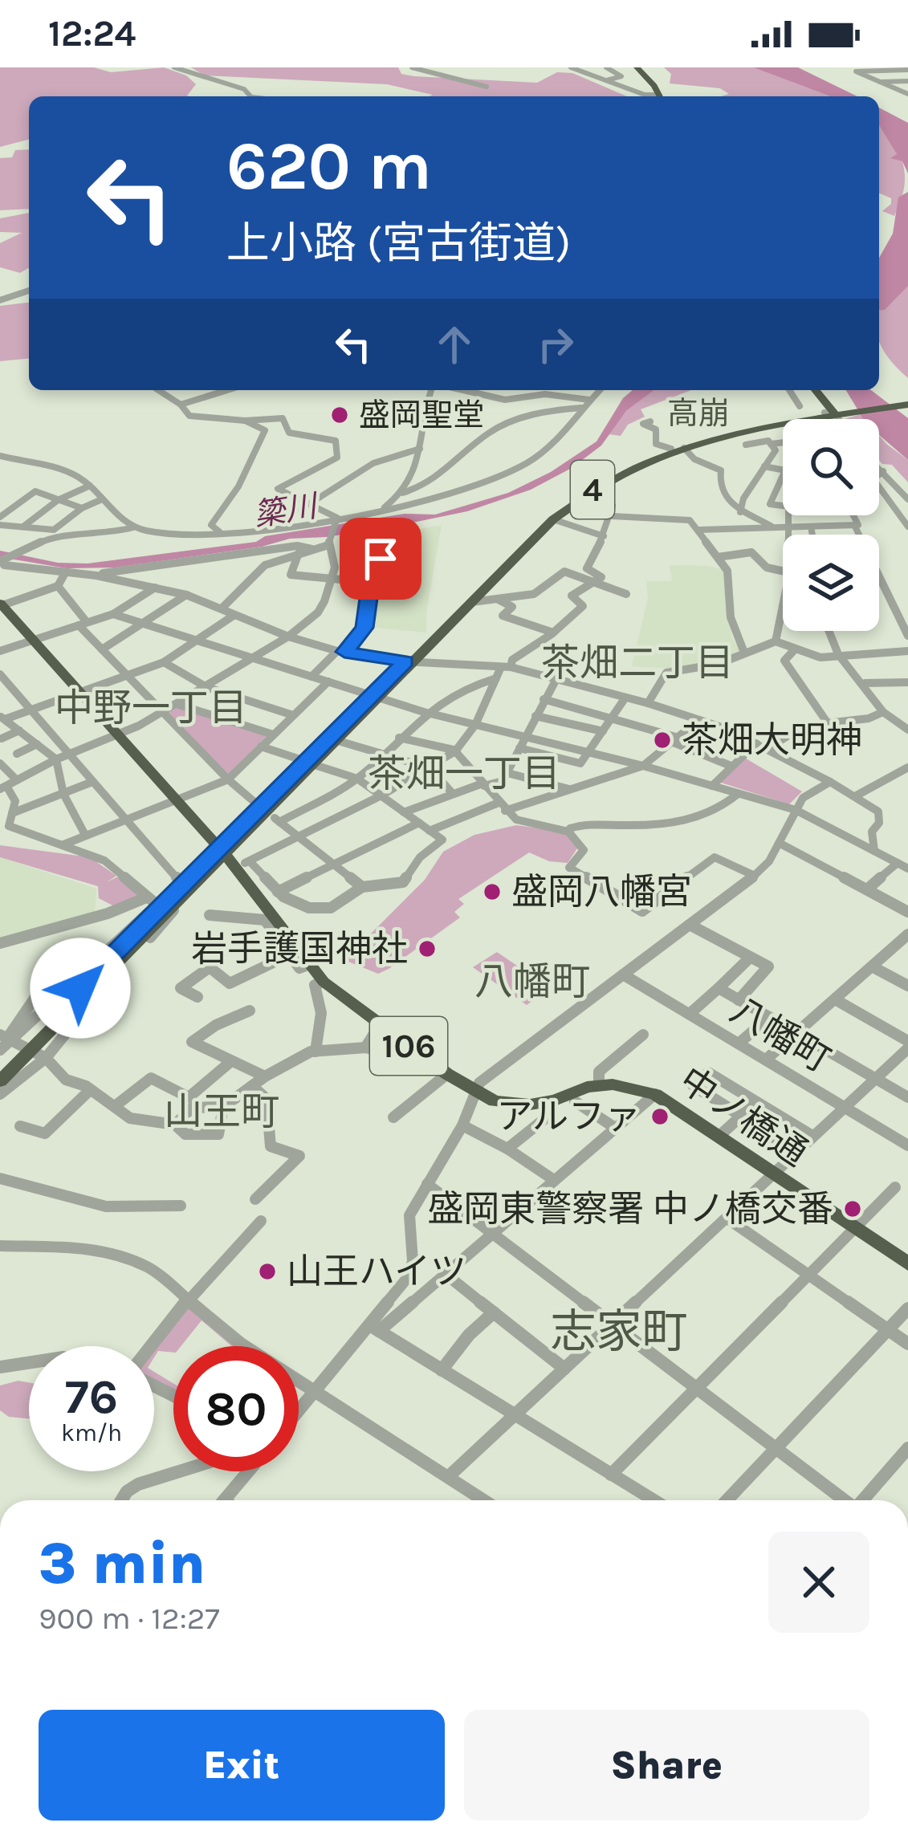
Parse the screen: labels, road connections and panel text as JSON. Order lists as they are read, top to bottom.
{
  "streets": {
    "highway": ["4", "106", "中ノ橋通"],
    "street": ["八幡町"]
  },
  "crossings": [
    ["4", "106"],
    ["4", "中ノ橋通"],
    ["106", "中ノ橋通"]
  ],
  "districts": [
    "高崩",
    "茶畑二丁目",
    "中野一丁目",
    "茶畑一丁目",
    "八幡町",
    "山王町",
    "志家町"
  ],
  "water": ["簗川"],
  "places": [
    "盛岡聖堂",
    "茶畑大明神",
    "盛岡八幡宮",
    "岩手護国神社",
    "アルファ",
    "盛岡東警察署 中ノ橋交番",
    "山王ハイツ"
  ],
  "page": {
    "status": "12:24",
    "turn": ["620 m", "上小路 (宮古街道)"],
    "speed": "76 km/h",
    "limit": "80",
    "heading": ["3 min", "900 m · 12:27"],
    "buttons": ["Exit", "Share"]
  }
}
